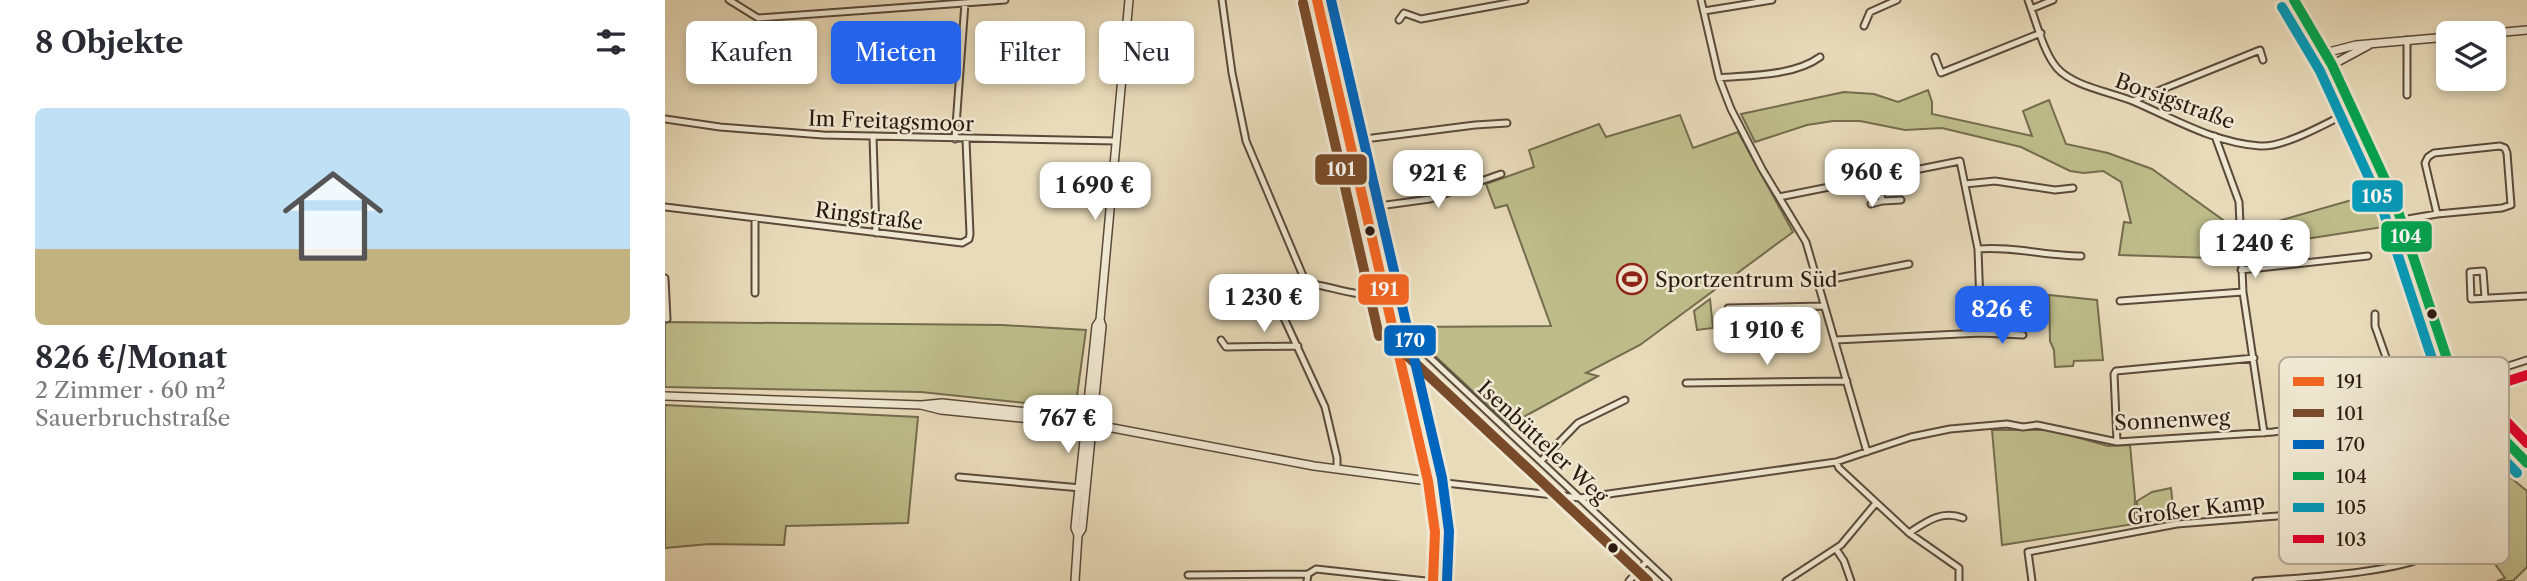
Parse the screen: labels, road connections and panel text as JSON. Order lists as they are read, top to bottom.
{
  "streets": {
    "street": [
      "Borsigstraße",
      "Im Freitagsmoor",
      "Ringstraße",
      "Sonnenweg",
      "Isenbütteler Weg",
      "Großer Kamp"
    ]
  },
  "crossings": [
    ["Im Freitagsmoor", "Ringstraße"],
    ["Sonnenweg", "Isenbütteler Weg"]
  ],
  "places": {
    "sports": ["Sportzentrum Süd"]
  },
  "lines": [
    "transit line 191",
    "transit line 170",
    "transit line 104",
    "transit line 101",
    "transit line 105",
    "transit line 103"
  ],
  "legend": [
    "191",
    "101",
    "170",
    "104",
    "105",
    "103"
  ],
  "page": {
    "heading": "8 Objekte",
    "chip": [
      "Kaufen",
      "Mieten",
      "Filter",
      "Neu"
    ],
    "list": [
      {
        "name": "826 €/Monat",
        "note": "2 Zimmer · 60 m² · Sauerbruchstraße"
      }
    ],
    "price": [
      "960 €",
      "921 €",
      "1 690 €",
      "1 240 €",
      "1 230 €",
      "826 €",
      "1 910 €",
      "767 €"
    ]
  }
}
